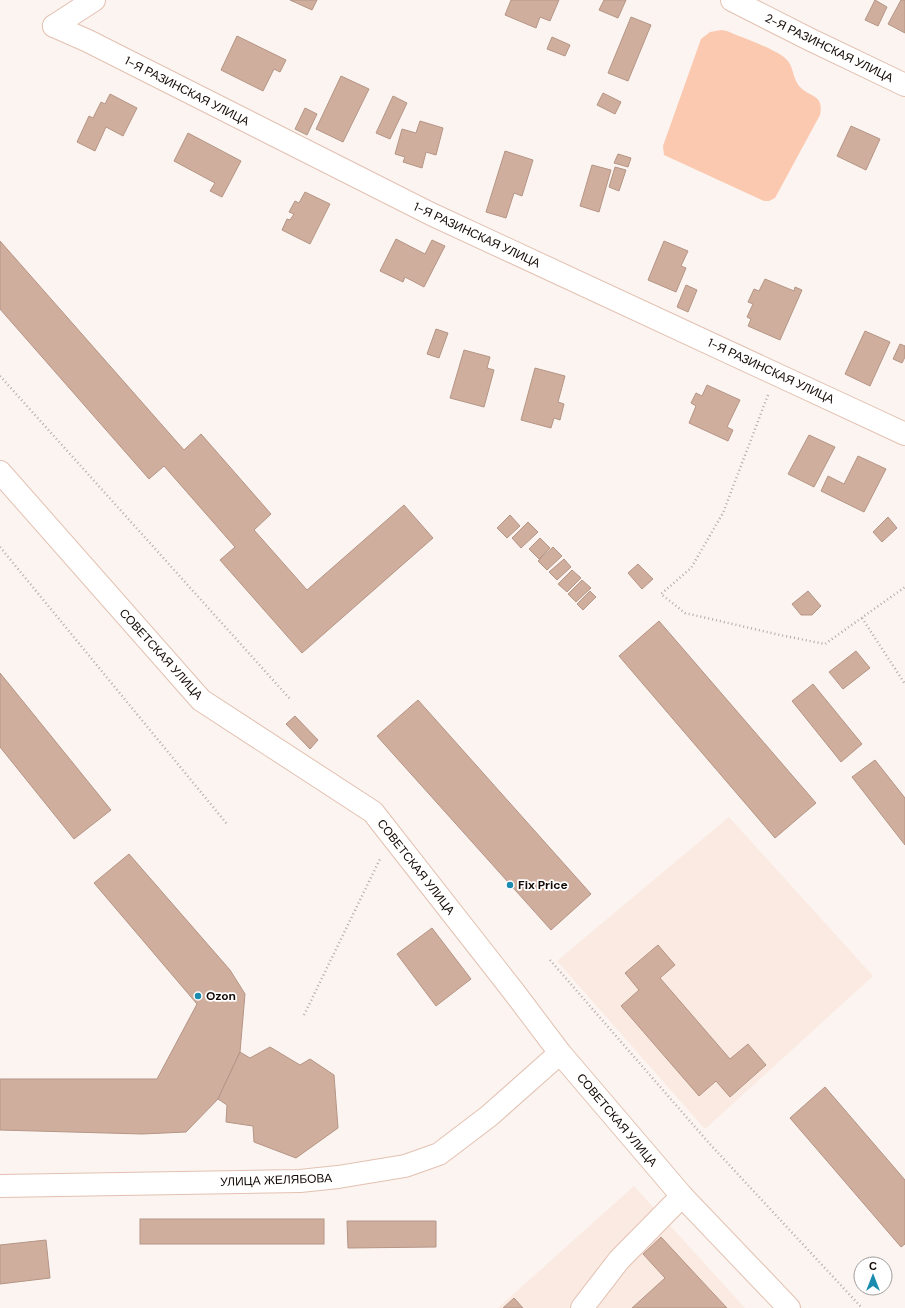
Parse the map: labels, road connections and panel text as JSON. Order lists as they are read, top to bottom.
{
  "streets": {
    "street": [
      "2-Я РАЗИНСКАЯ УЛИЦА",
      "1-Я РАЗИНСКАЯ УЛИЦА",
      "СОВЕТСКАЯ УЛИЦА",
      "УЛИЦА ЖЕЛЯБОВА"
    ]
  },
  "crossings": [
    ["СОВЕТСКАЯ УЛИЦА", "УЛИЦА ЖЕЛЯБОВА"]
  ],
  "places": ["Fix Price", "Ozon"],
  "north": "top"
}
